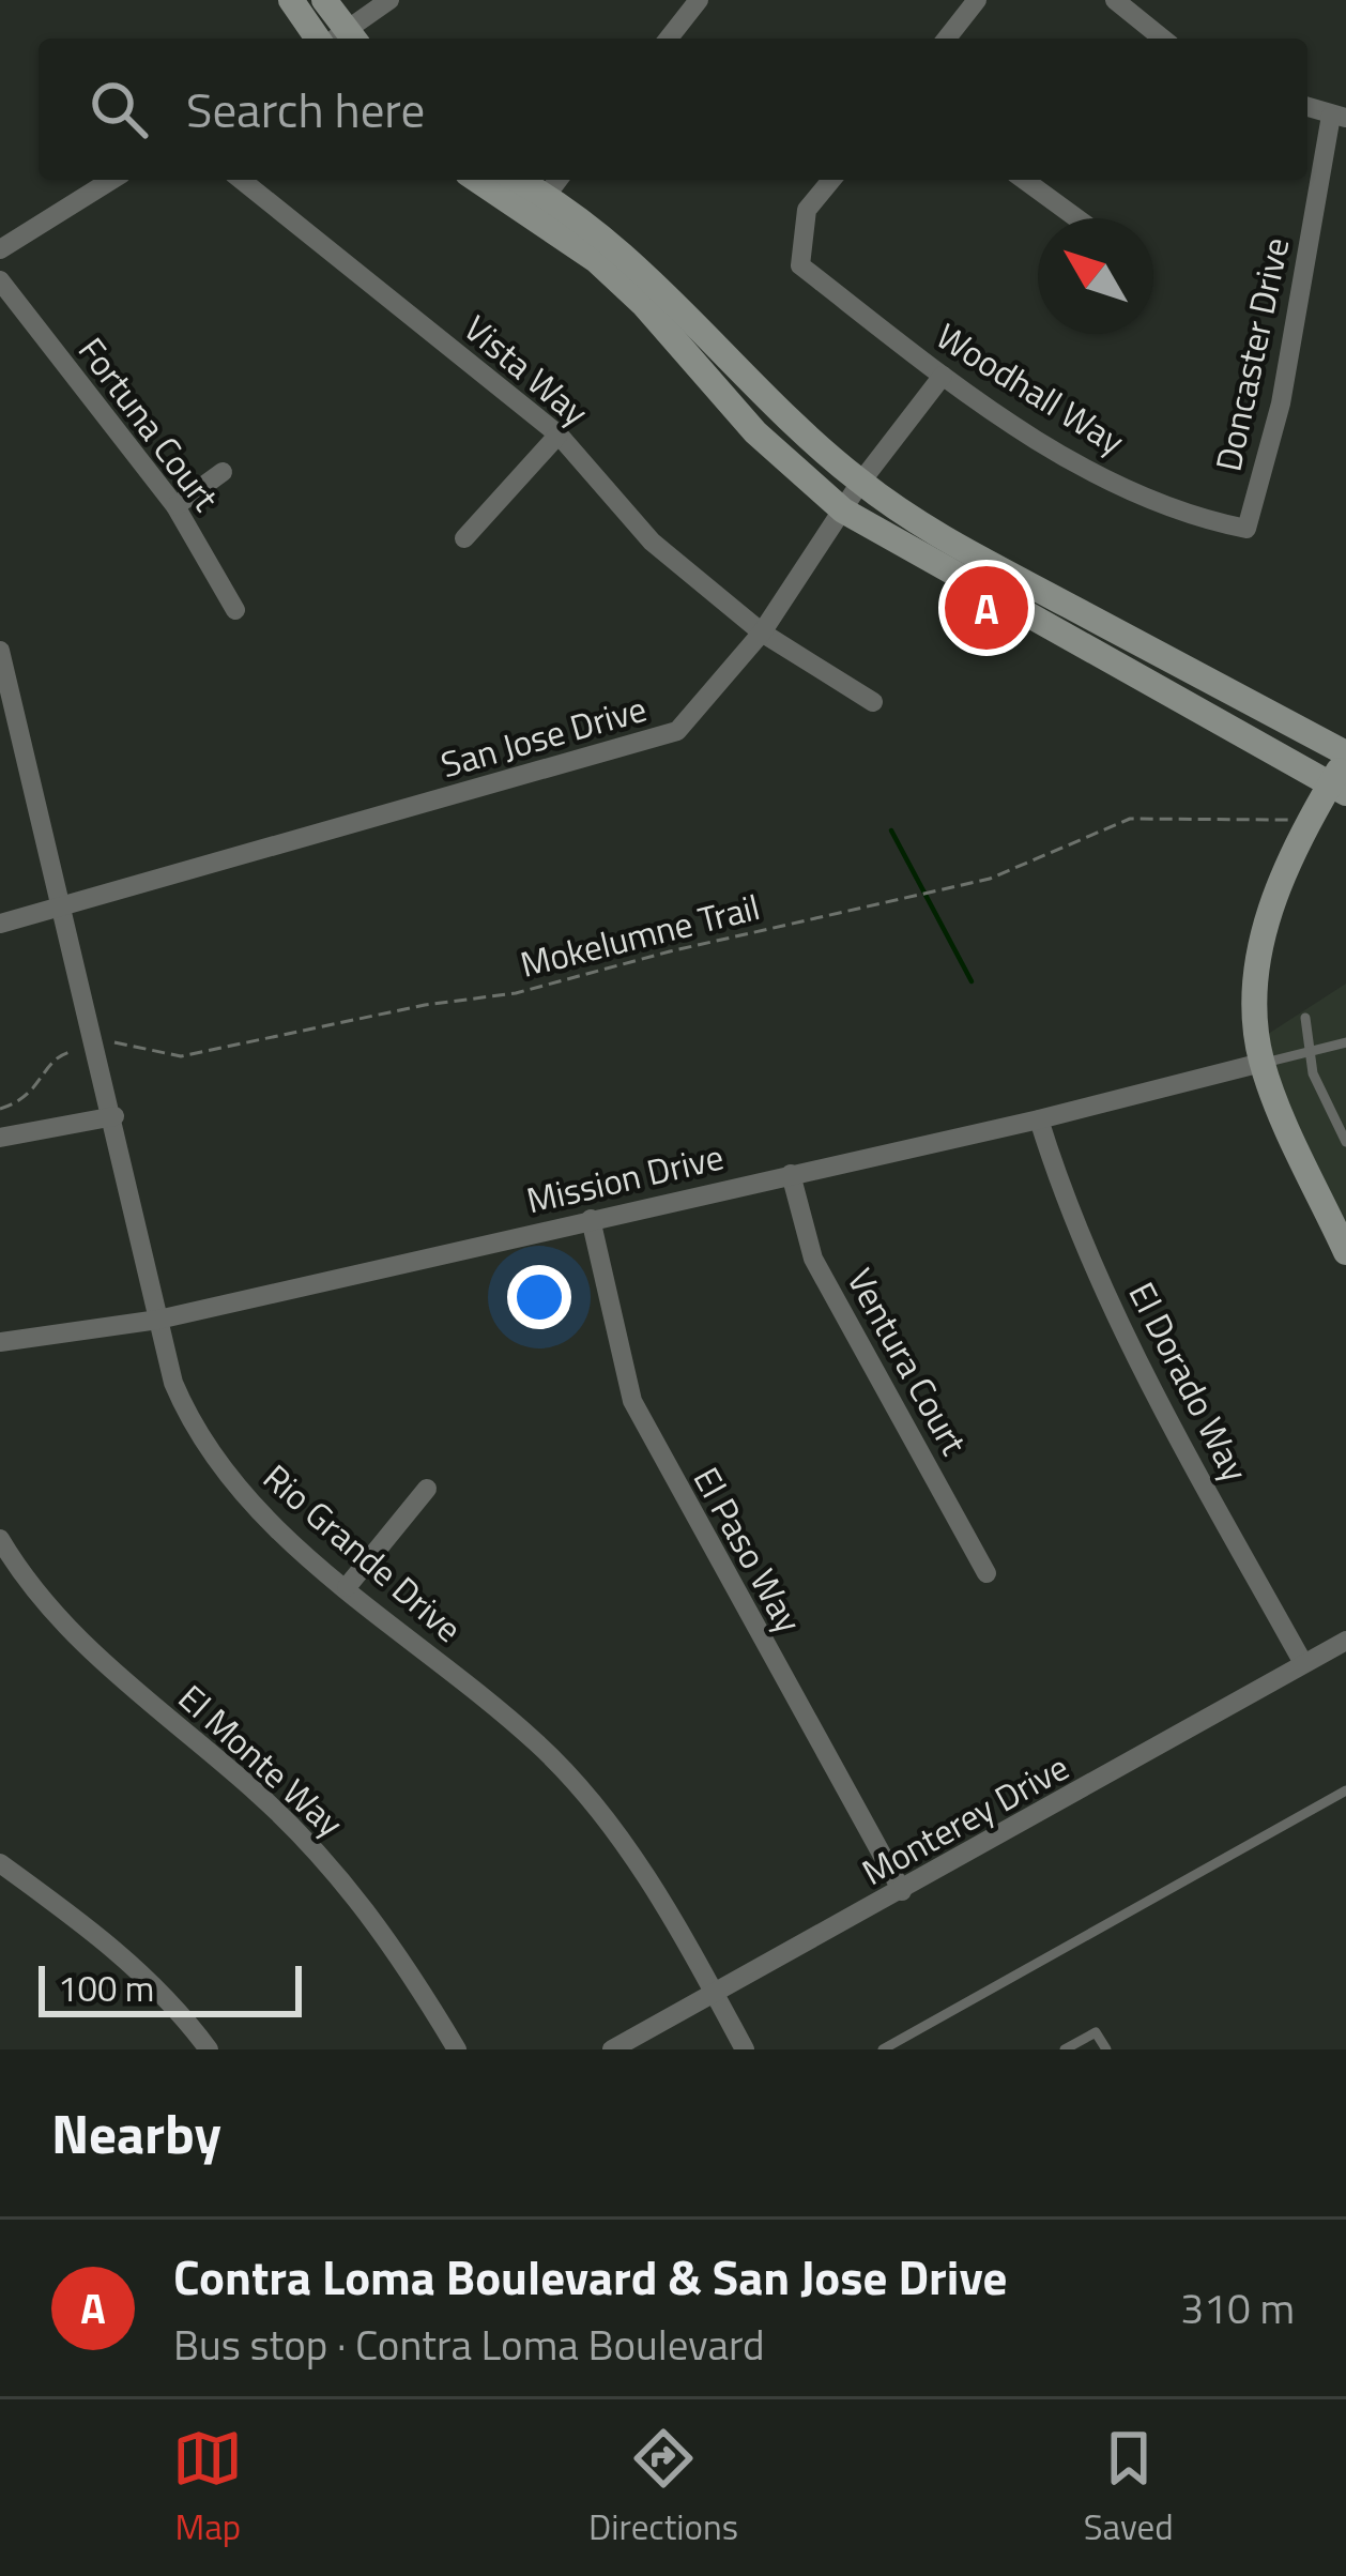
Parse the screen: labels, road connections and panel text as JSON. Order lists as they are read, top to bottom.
{
  "streets": {
    "street": [
      "Doncaster Drive",
      "Vista Way",
      "Woodhall Way",
      "Fortuna Court",
      "San Jose Drive",
      "Mission Drive",
      "Ventura Court",
      "El Dorado Way",
      "El Paso Way",
      "Rio Grande Drive",
      "El Monte Way",
      "Monterey Drive"
    ],
    "path": ["Mokelumne Trail"]
  },
  "crossings": [
    ["Doncaster Drive", "Woodhall Way"],
    ["Vista Way", "San Jose Drive"],
    ["Woodhall Way", "San Jose Drive"],
    ["San Jose Drive", "Rio Grande Drive"],
    ["Mokelumne Trail", "Rio Grande Drive"],
    ["Mission Drive", "Ventura Court"],
    ["Mission Drive", "El Dorado Way"],
    ["Mission Drive", "El Paso Way"],
    ["Mission Drive", "Rio Grande Drive"],
    ["El Dorado Way", "Monterey Drive"],
    ["El Paso Way", "Monterey Drive"],
    ["Rio Grande Drive", "Monterey Drive"]
  ],
  "scale_bar": "100 m",
  "north": "top left",
  "page": {
    "search": "Search here",
    "pins": "A",
    "scale": "100 m",
    "heading": "Nearby",
    "list": [
      {
        "mark": "A",
        "name": "Contra Loma Boulevard & San Jose Drive",
        "note": "Bus stop · Contra Loma Boulevard",
        "value": "310 m"
      }
    ],
    "nav": ["Map", "Directions", "Saved"]
  }
}
